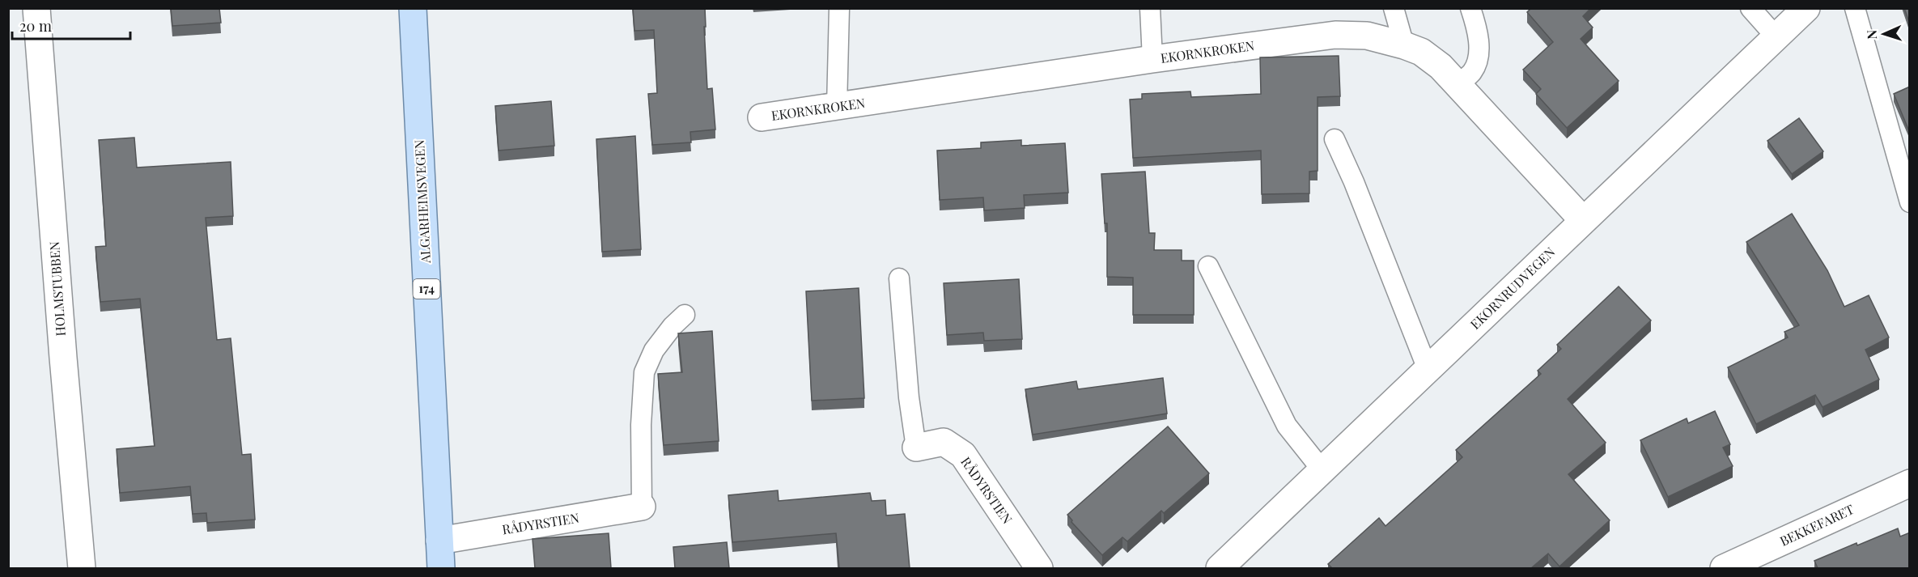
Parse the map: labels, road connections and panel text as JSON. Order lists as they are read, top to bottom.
{
  "streets": {
    "main road": ["ALGARHEIMSVEGEN", "174"],
    "street": [
      "EKORNKROKEN",
      "EKORNRUDVEGEN",
      "HOLMSTUBBEN",
      "RÅDYRSTIEN",
      "BEKKEFARET"
    ]
  },
  "crossings": [
    ["EKORNKROKEN", "EKORNRUDVEGEN"],
    ["ALGARHEIMSVEGEN", "RÅDYRSTIEN"]
  ],
  "scale_bar": "20 m",
  "north": "left"
}
